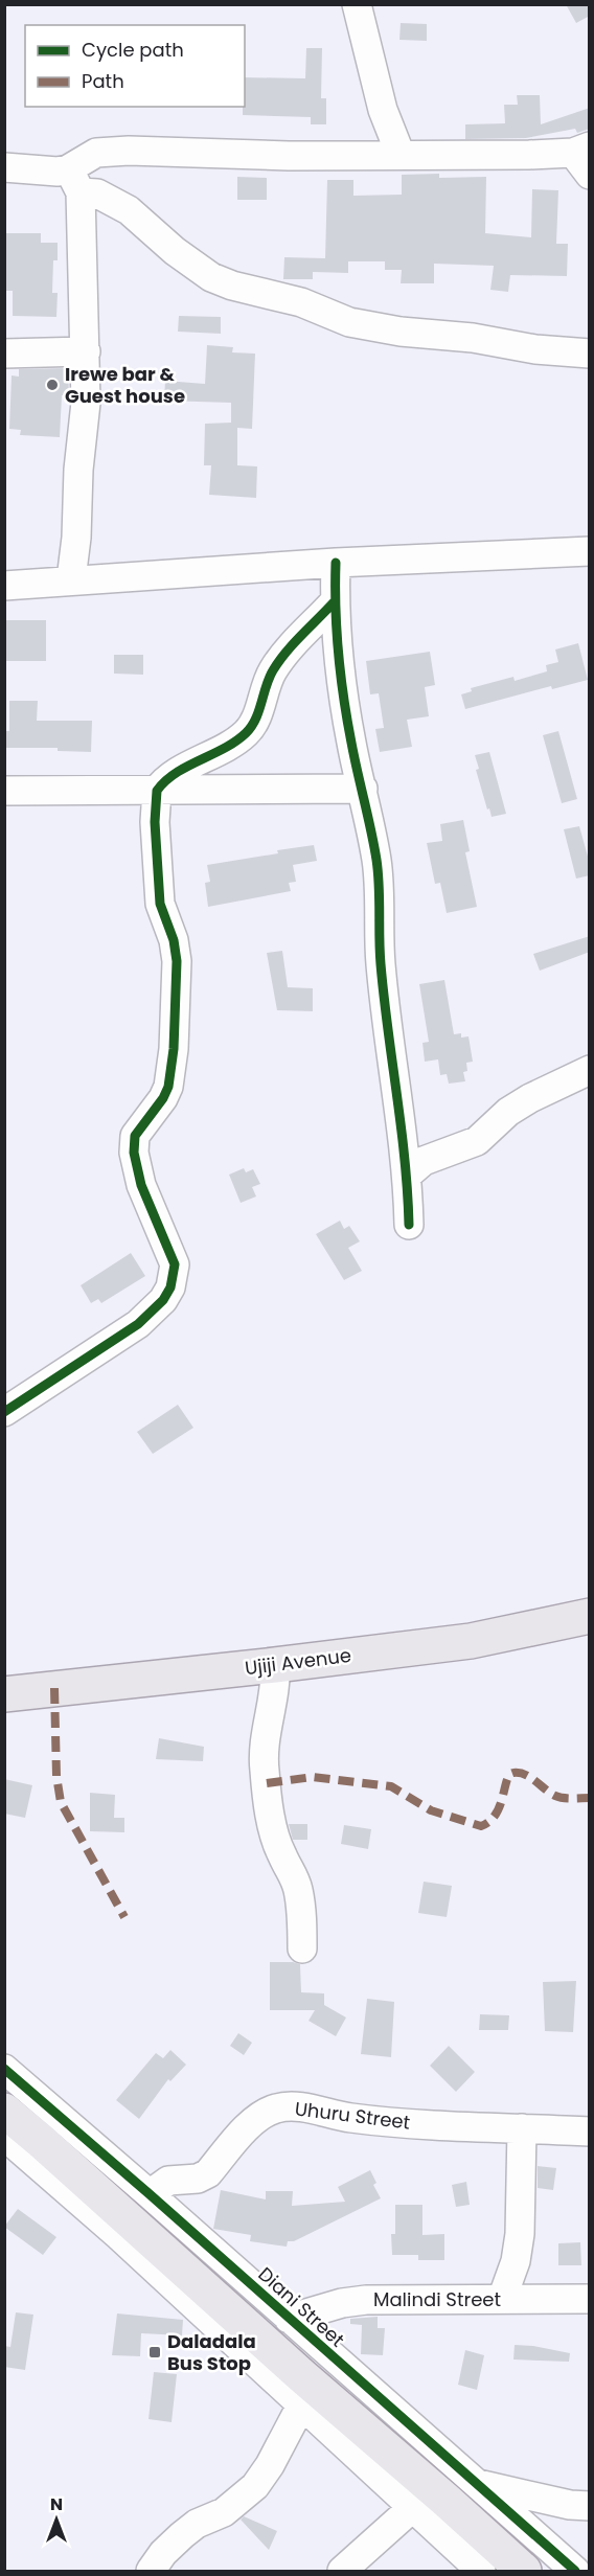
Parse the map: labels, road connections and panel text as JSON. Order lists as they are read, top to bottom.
{
  "streets": {
    "main road": ["Ujiji Avenue"],
    "street": ["Uhuru Street", "Malindi Street", "Diani Street"]
  },
  "crossings": [
    ["Uhuru Street", "Diani Street"],
    ["Malindi Street", "Diani Street"]
  ],
  "places": {
    "other": ["Irewe bar & Guest house"],
    "transit": ["Daladala Bus Stop"]
  },
  "legend": ["Cycle path", "Path"],
  "north": "top"
}
